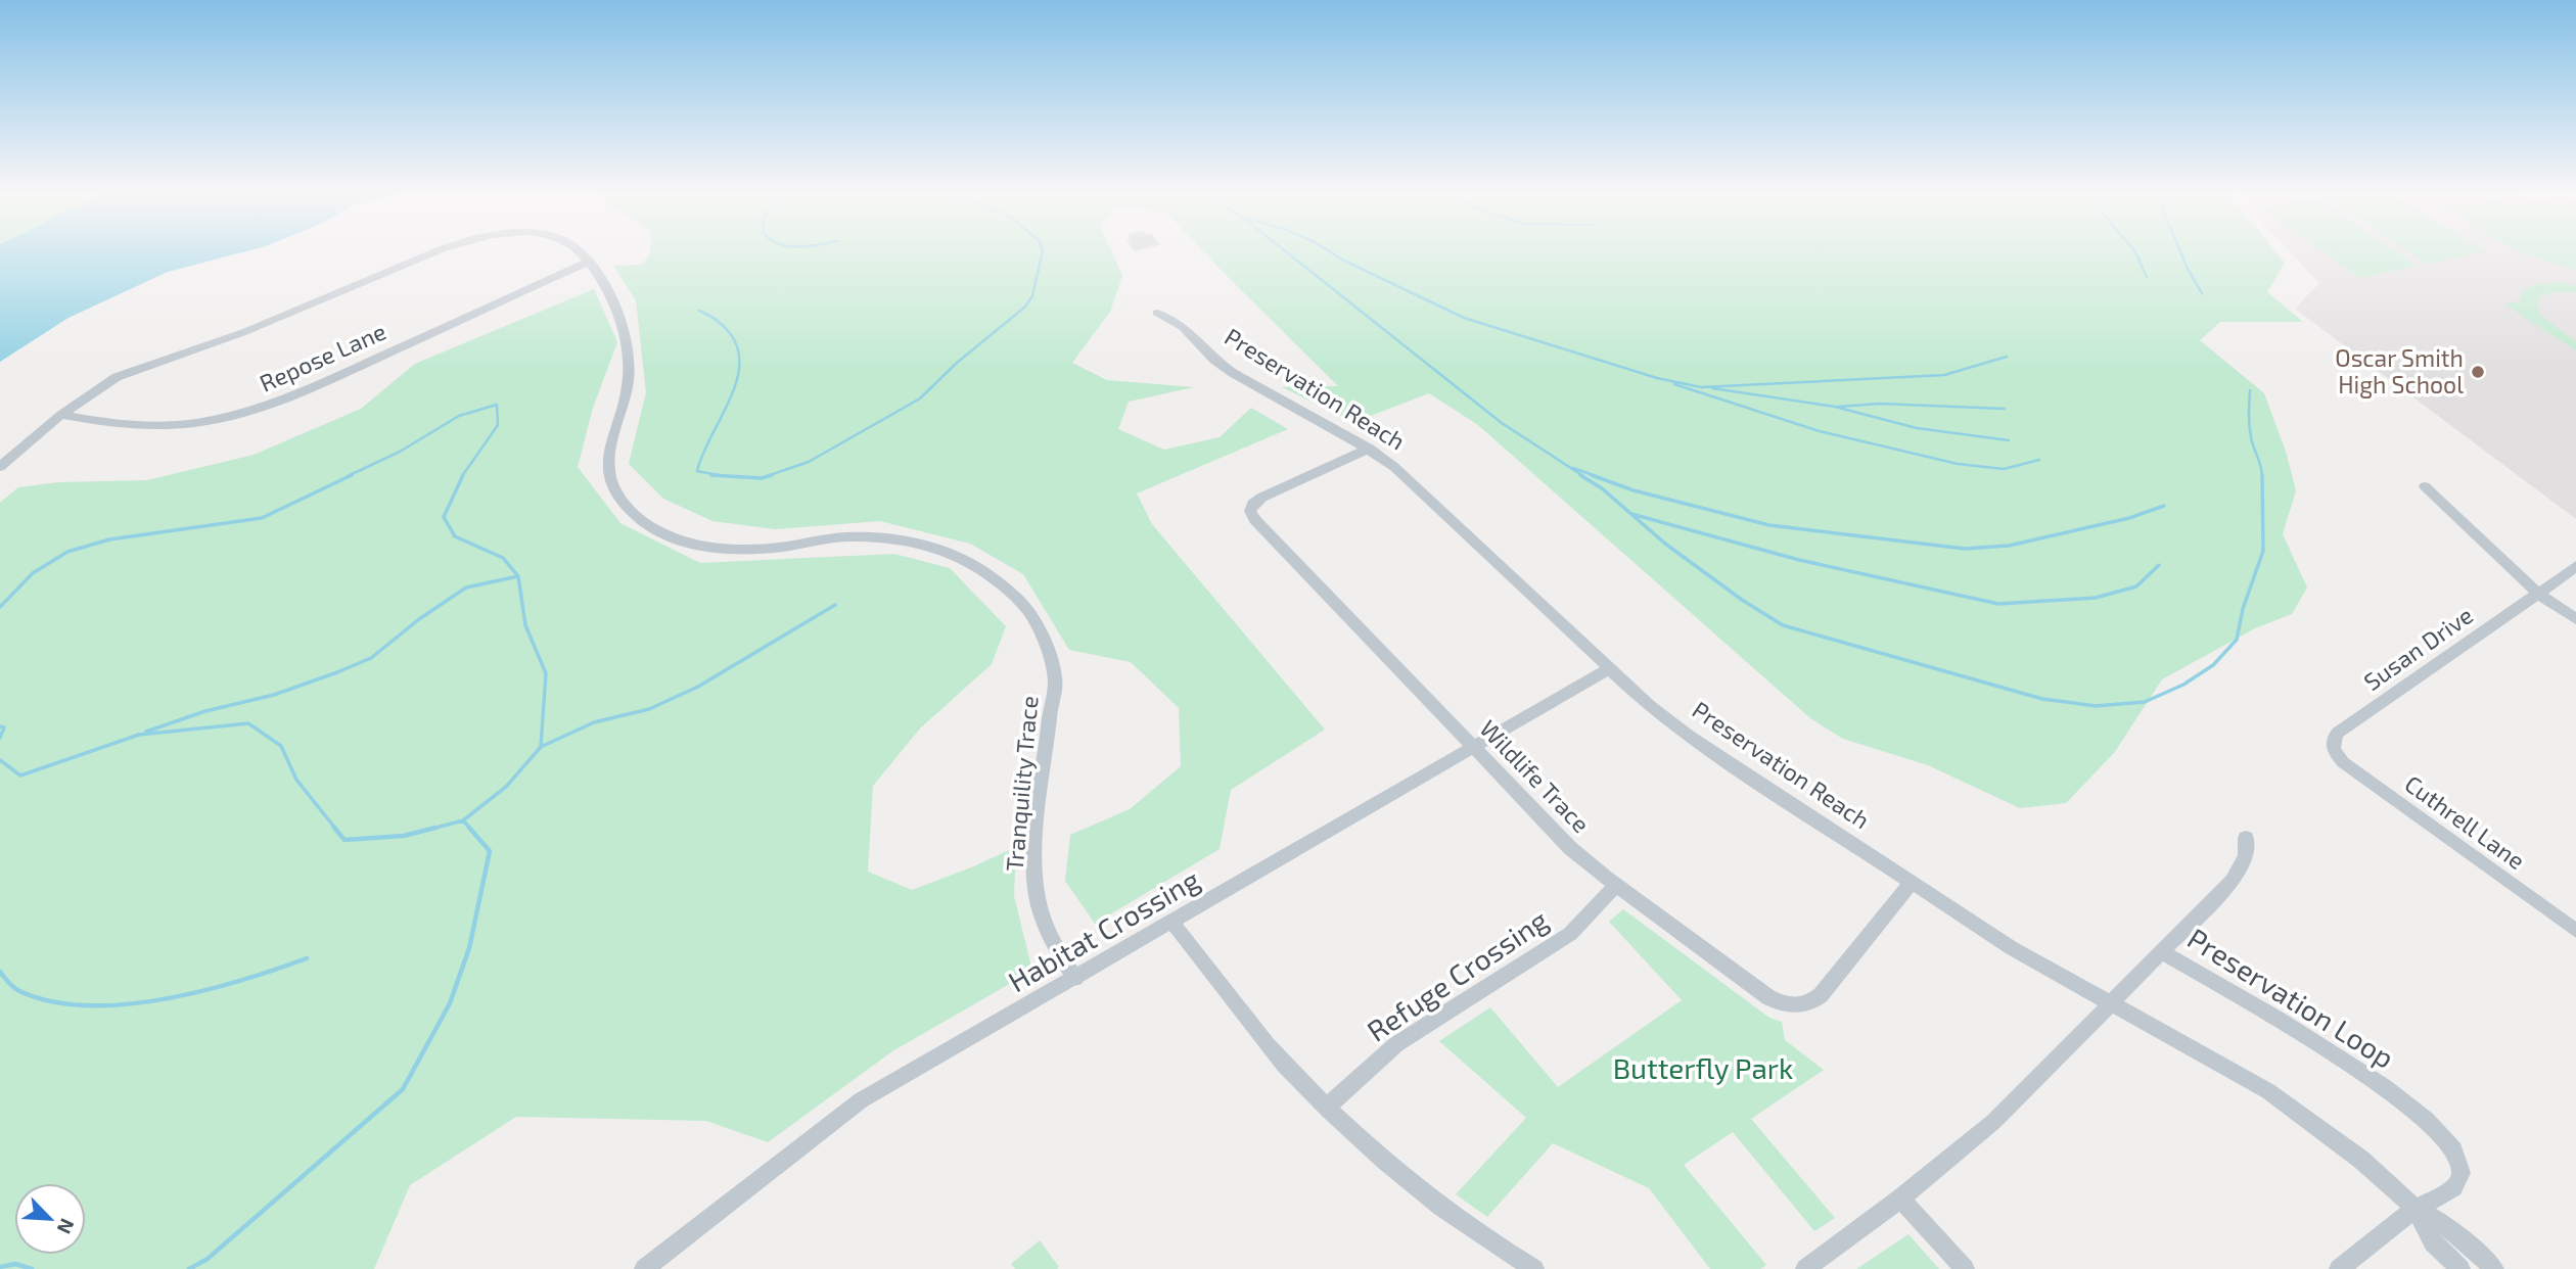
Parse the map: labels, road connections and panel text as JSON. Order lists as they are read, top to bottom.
{
  "streets": {
    "street": [
      "Repose Lane",
      "Preservation Reach",
      "Susan Drive",
      "Wildlife Trace",
      "Tranquility Trace",
      "Cuthrell Lane",
      "Habitat Crossing",
      "Refuge Crossing",
      "Preservation Loop"
    ]
  },
  "crossings": [
    ["Repose Lane", "Tranquility Trace"],
    ["Preservation Reach", "Wildlife Trace"],
    ["Preservation Reach", "Habitat Crossing"],
    ["Preservation Reach", "Preservation Loop"],
    ["Susan Drive", "Cuthrell Lane"],
    ["Wildlife Trace", "Habitat Crossing"],
    ["Wildlife Trace", "Refuge Crossing"],
    ["Tranquility Trace", "Habitat Crossing"]
  ],
  "parks": ["Butterfly Park"],
  "places": ["Oscar Smith High School"],
  "north": "bottom right"
}
